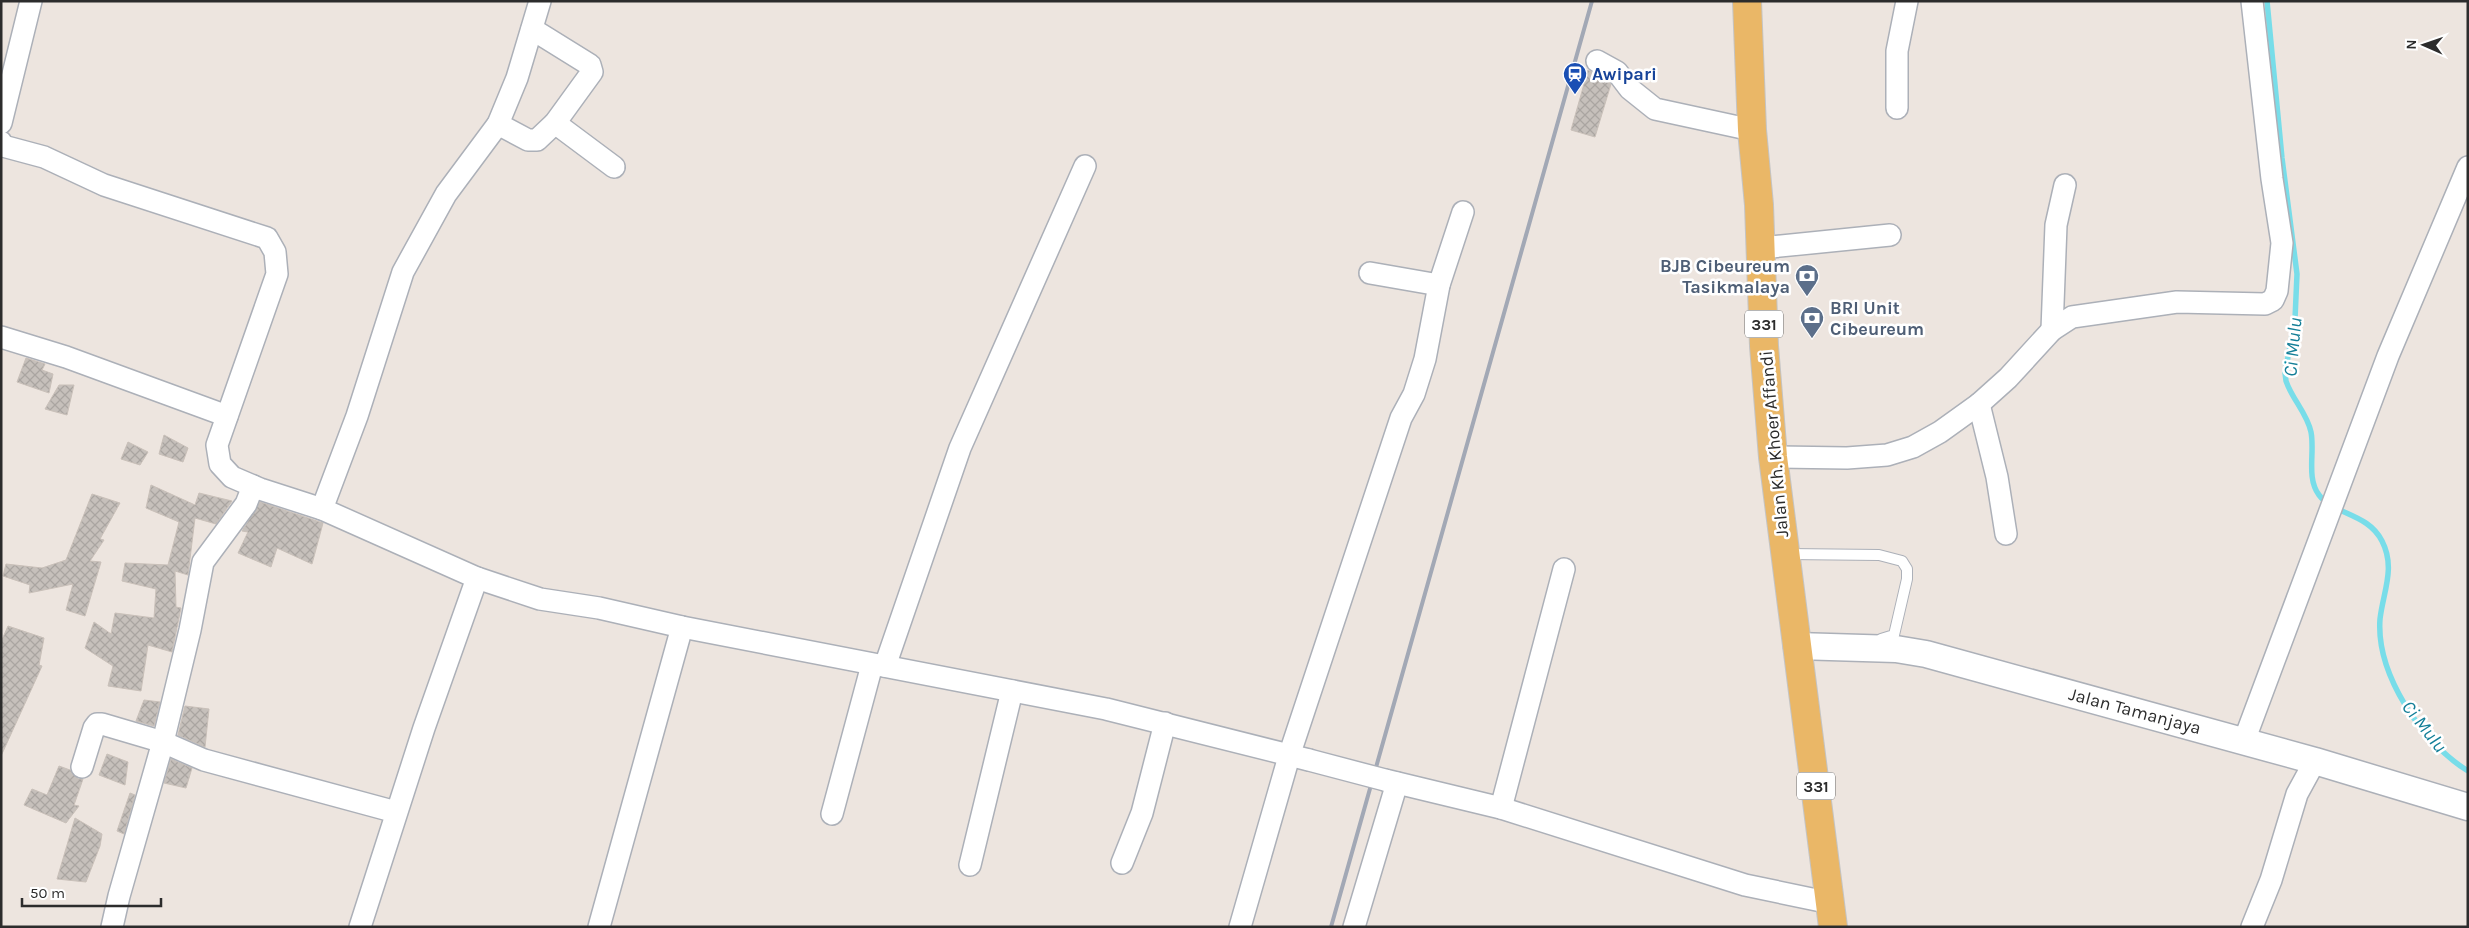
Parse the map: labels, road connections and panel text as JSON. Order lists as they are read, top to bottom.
{
  "streets": {
    "main road": ["331", "Jalan Kh. Khoer Affandi"],
    "street": ["Jalan Tamanjaya"]
  },
  "crossings": [
    ["331", "Jalan Kh. Khoer Affandi"],
    ["331", "Jalan Tamanjaya"],
    ["Jalan Kh. Khoer Affandi", "Jalan Tamanjaya"]
  ],
  "water": ["Ci Mulu"],
  "places": {
    "station": ["Awipari"],
    "bank": ["BJB Cibeureum Tasikmalaya", "BRI Unit Cibeureum"]
  },
  "scale_bar": "50 m",
  "north": "left"
}
